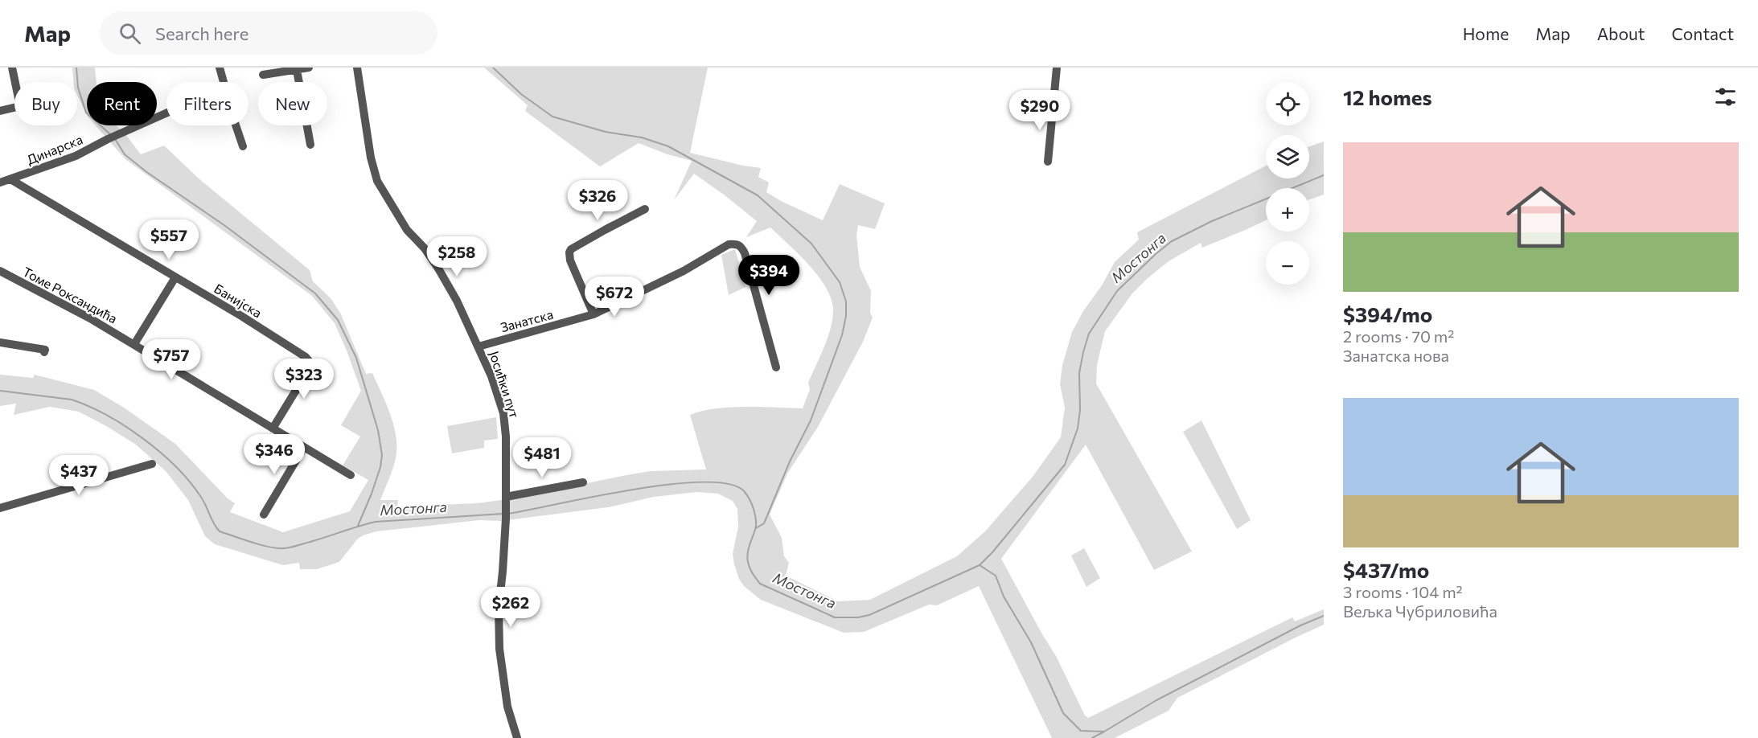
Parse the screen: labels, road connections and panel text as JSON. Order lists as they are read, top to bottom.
{
  "streets": {
    "street": [
      "Динарска",
      "Томе Роксандића",
      "Банијска",
      "Занатска",
      "Јосићки пут"
    ]
  },
  "crossings": [
    ["Динарска", "Банијска"],
    ["Томе Роксандића", "Банијска"],
    ["Занатска", "Јосићки пут"]
  ],
  "water": ["Мостонга"],
  "page": {
    "header": "Map",
    "search": "Search here",
    "nav": [
      "Home",
      "Map",
      "About",
      "Contact"
    ],
    "heading": "12 homes",
    "map_buttons": ["+", "−"],
    "chip": [
      "Buy",
      "Rent",
      "Filters",
      "New"
    ],
    "price": [
      "$290",
      "$326",
      "$557",
      "$258",
      "$394",
      "$672",
      "$757",
      "$323",
      "$346",
      "$481",
      "$437",
      "$262"
    ],
    "list": [
      {
        "name": "$394/mo",
        "note": "2 rooms · 70 m² · Занатска нова"
      },
      {
        "name": "$437/mo",
        "note": "3 rooms · 104 m² · Вељка Чубриловића"
      }
    ]
  }
}
